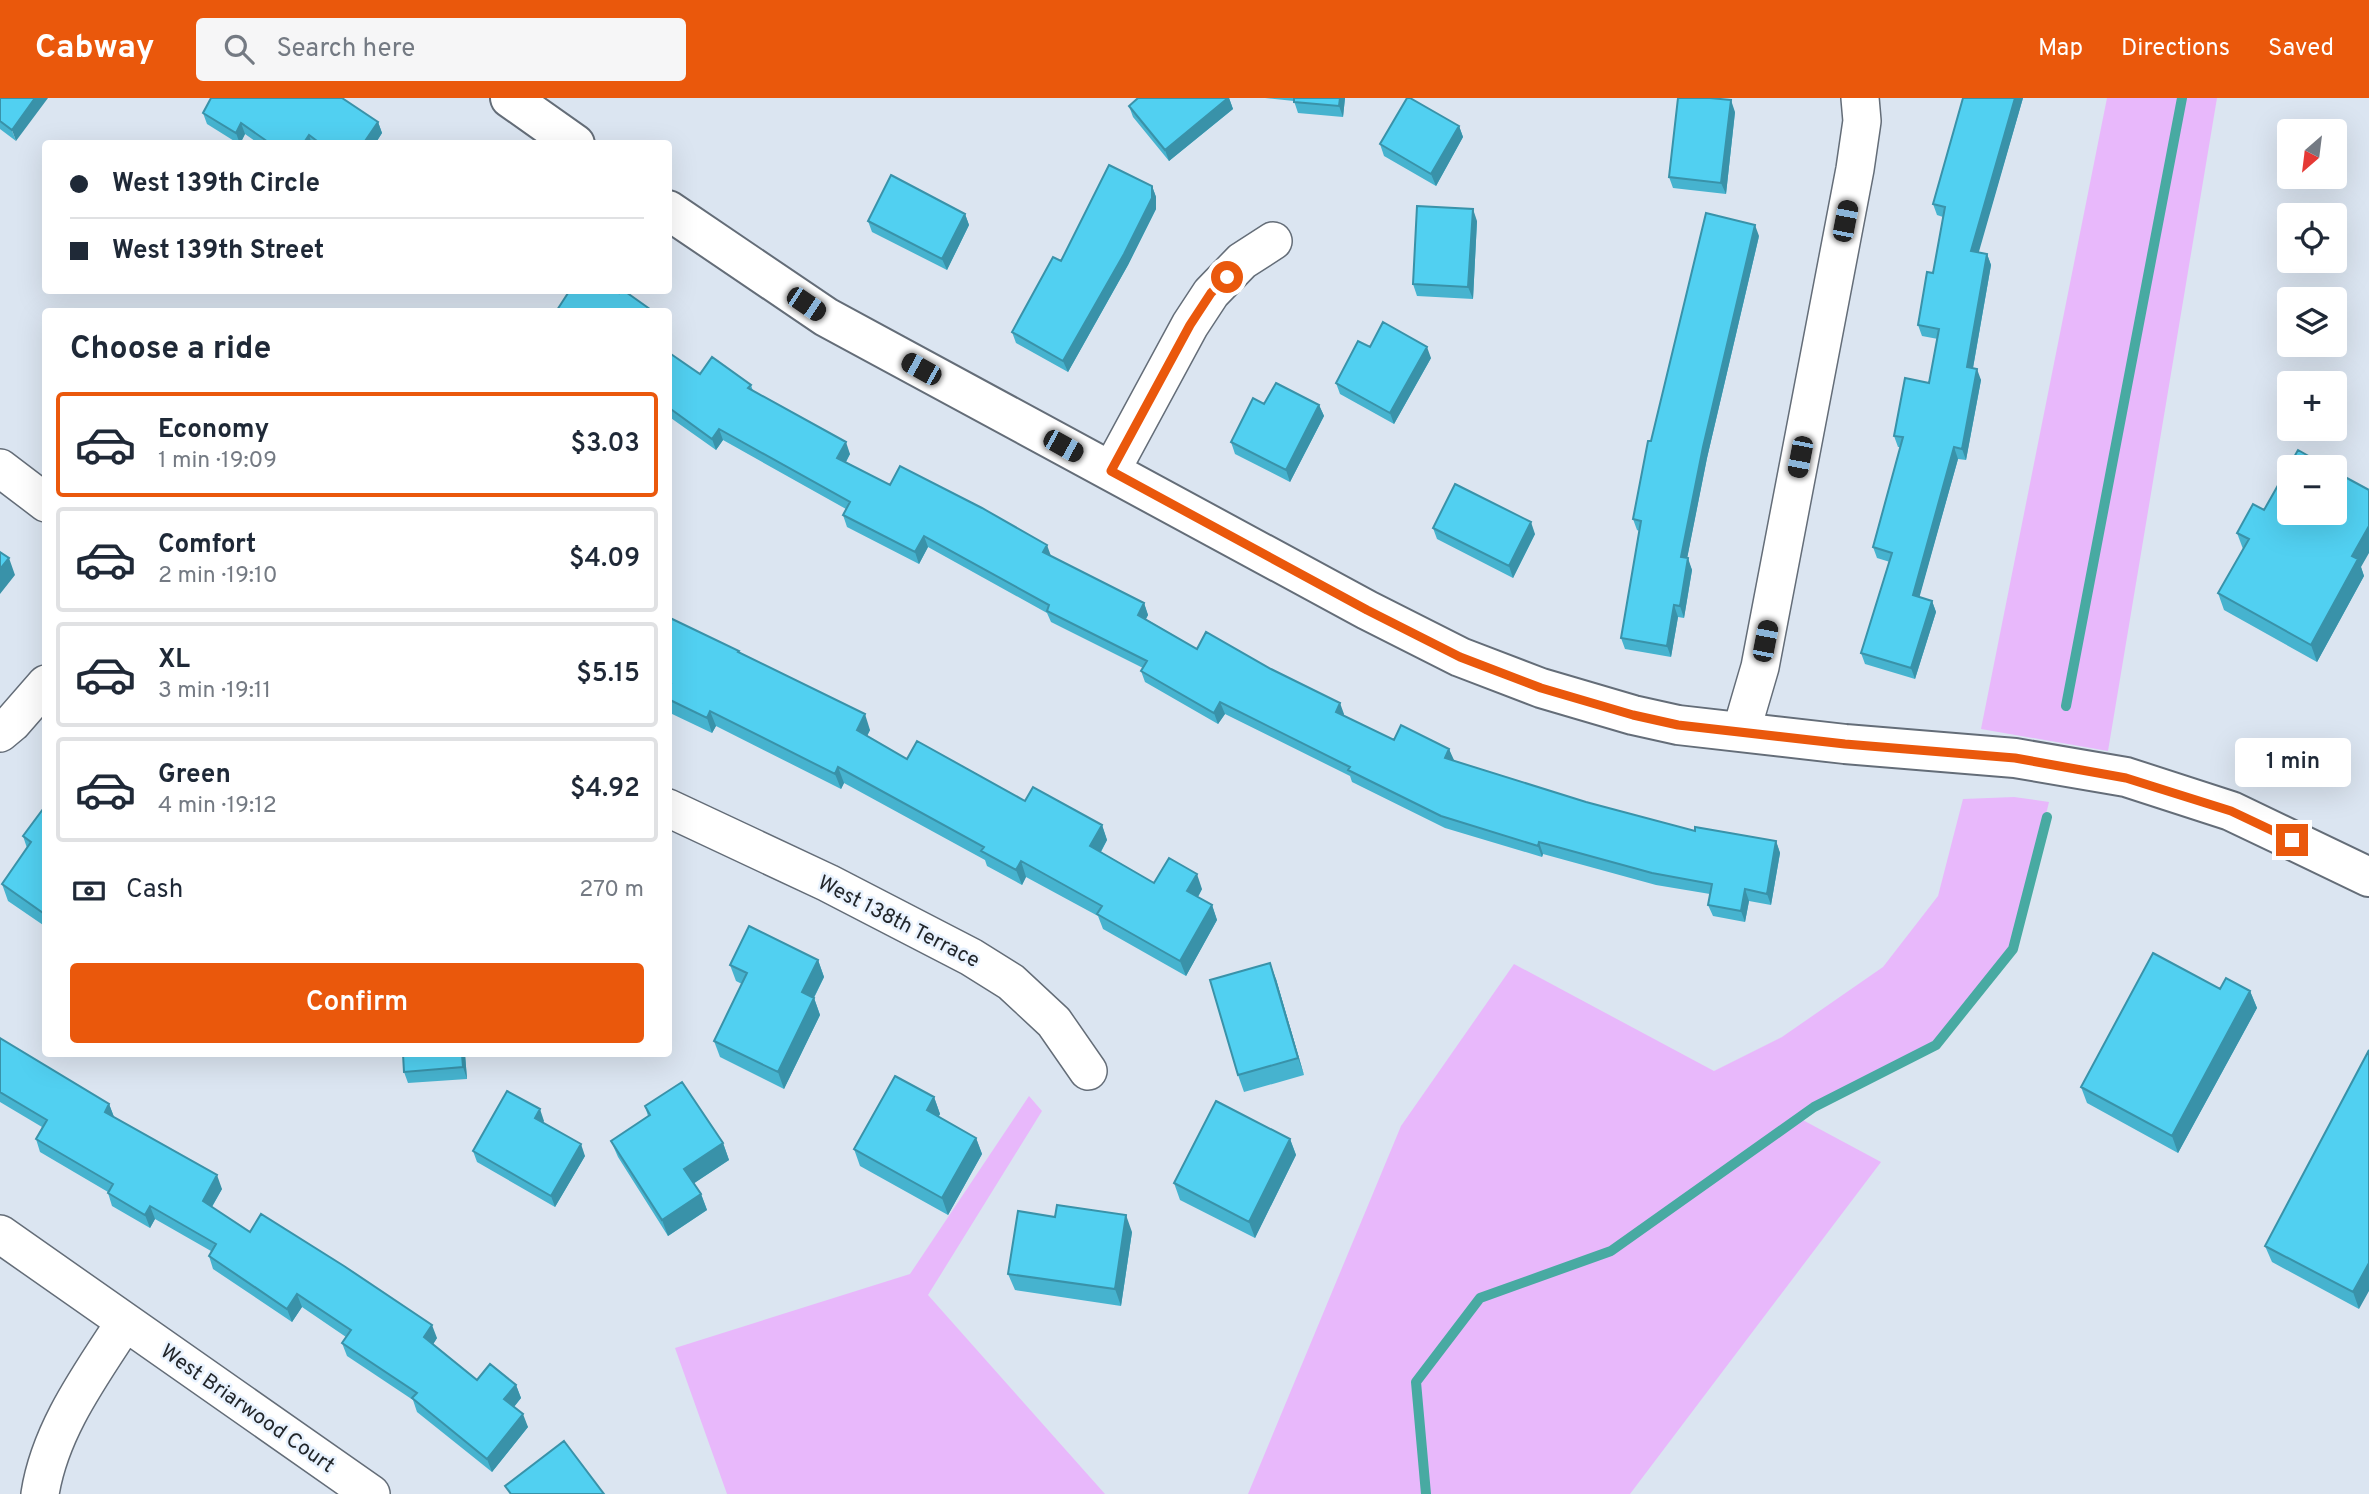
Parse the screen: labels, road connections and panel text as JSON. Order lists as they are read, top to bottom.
{
  "streets": {
    "street": ["West 138th Terrace", "West Briarwood Court"]
  },
  "north": "bottom left",
  "page": {
    "header": "Cabway",
    "search": "Search here",
    "nav": ["Map", "Directions", "Saved"],
    "map_buttons": ["+", "−"],
    "banner": ["West 139th Circle", "West 139th Street"],
    "heading": "Choose a ride",
    "list": [
      {
        "name": "Economy",
        "note": "1 min · 19:09",
        "value": "$3.03"
      },
      {
        "name": "Comfort",
        "note": "2 min · 19:10",
        "value": "$4.09"
      },
      {
        "name": "XL",
        "note": "3 min · 19:11",
        "value": "$5.15"
      },
      {
        "name": "Green",
        "note": "4 min · 19:12",
        "value": "$4.92"
      }
    ],
    "bubble": "1 min",
    "pay": ["Cash", "270 m"],
    "buttons": "Confirm"
  }
}
